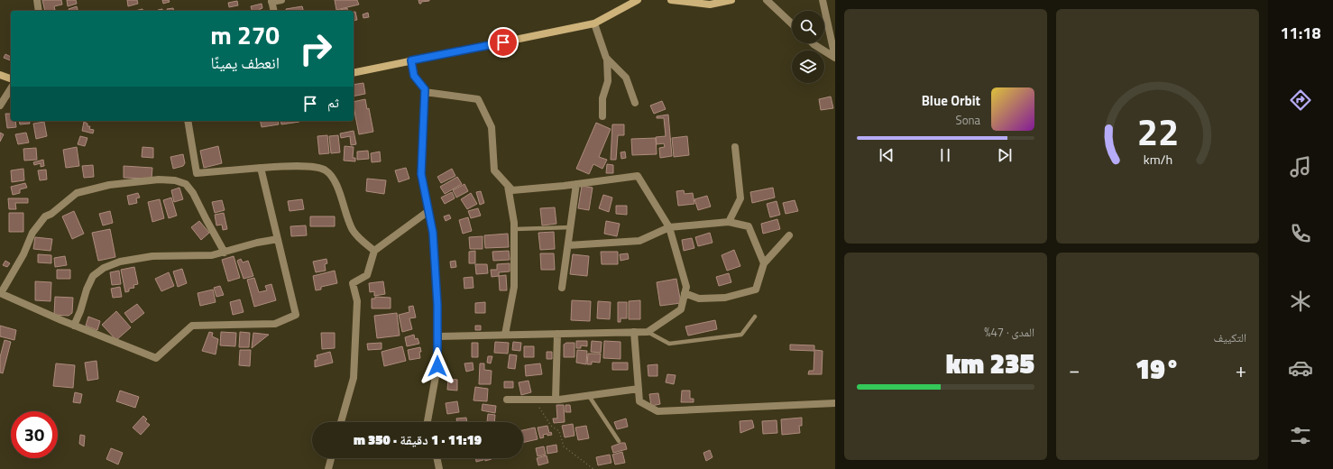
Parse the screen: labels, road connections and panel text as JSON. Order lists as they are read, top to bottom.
{
  "page": {
    "tabs": "11:18",
    "turn": ["270 m", "انعطف يمينًا"],
    "then": "ثم",
    "song": ["Blue Orbit", "Sona"],
    "tile": [
      "التكييف",
      ["المدى · 47%", "235 km"]
    ],
    "heat": ["−", "19°", "+"],
    "limit": "30",
    "trip": "11:19 · 1 دقيقة · 350 m",
    "gauge": ["22", "km/h"]
  }
}
